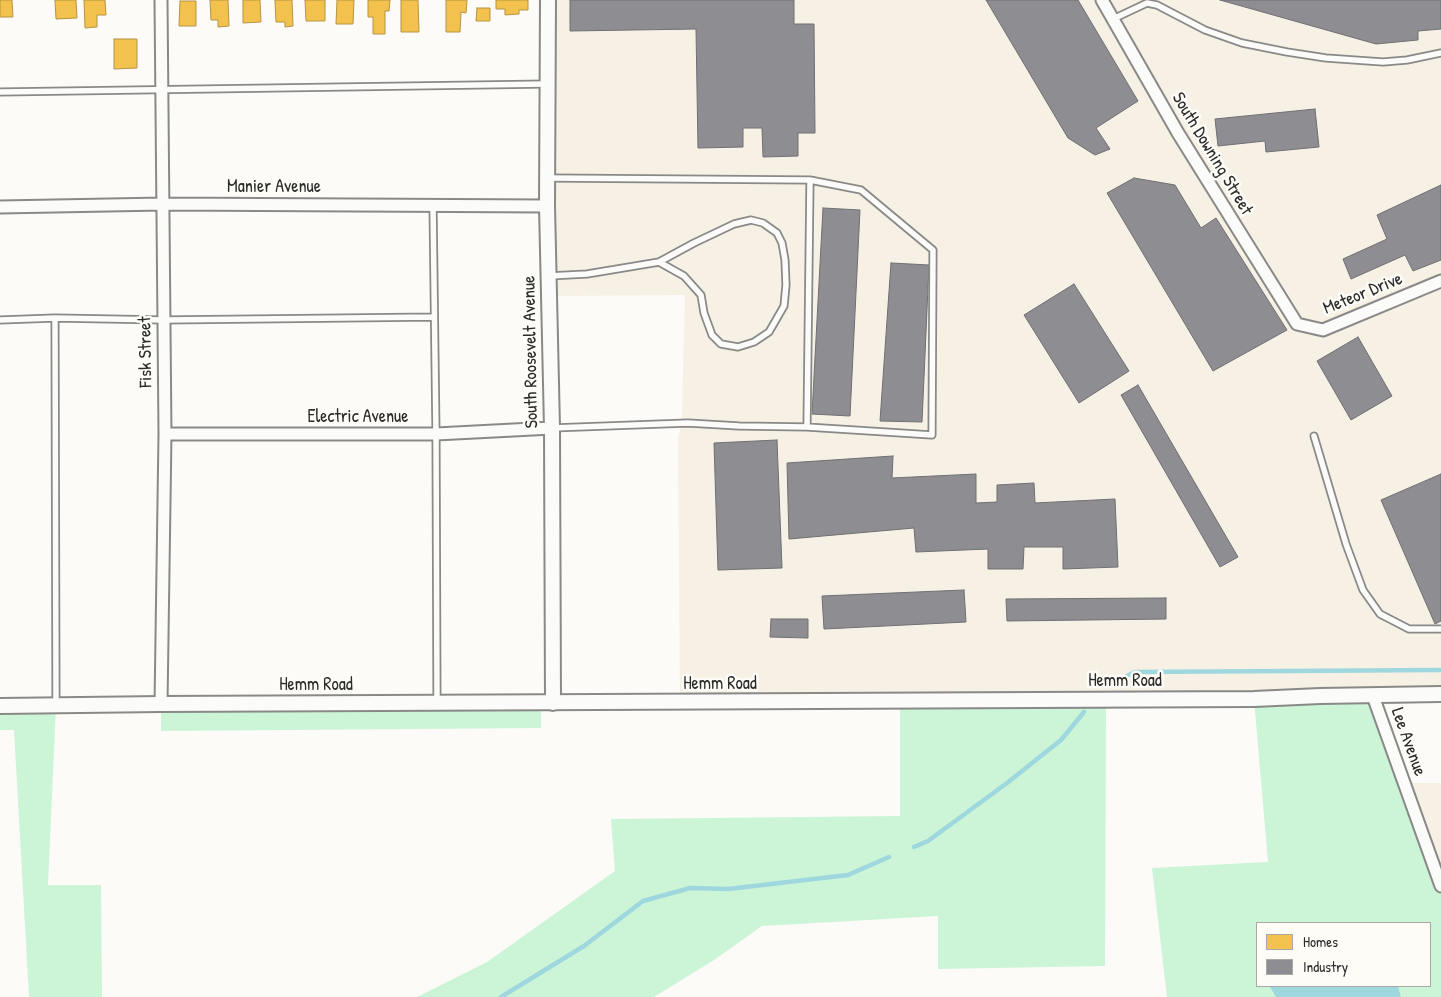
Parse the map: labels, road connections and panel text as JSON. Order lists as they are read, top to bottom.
{
  "streets": {
    "street": [
      "South Downing Street",
      "Manier Avenue",
      "Meteor Drive",
      "Fisk Street",
      "South Roosevelt Avenue",
      "Electric Avenue",
      "Hemm Road",
      "Lee Avenue"
    ]
  },
  "crossings": [
    ["South Downing Street", "Meteor Drive"],
    ["Manier Avenue", "Fisk Street"],
    ["Manier Avenue", "South Roosevelt Avenue"],
    ["Fisk Street", "Electric Avenue"],
    ["Fisk Street", "Hemm Road"],
    ["South Roosevelt Avenue", "Electric Avenue"],
    ["South Roosevelt Avenue", "Hemm Road"],
    ["Hemm Road", "Lee Avenue"]
  ],
  "legend": ["Homes", "Industry"]
}
